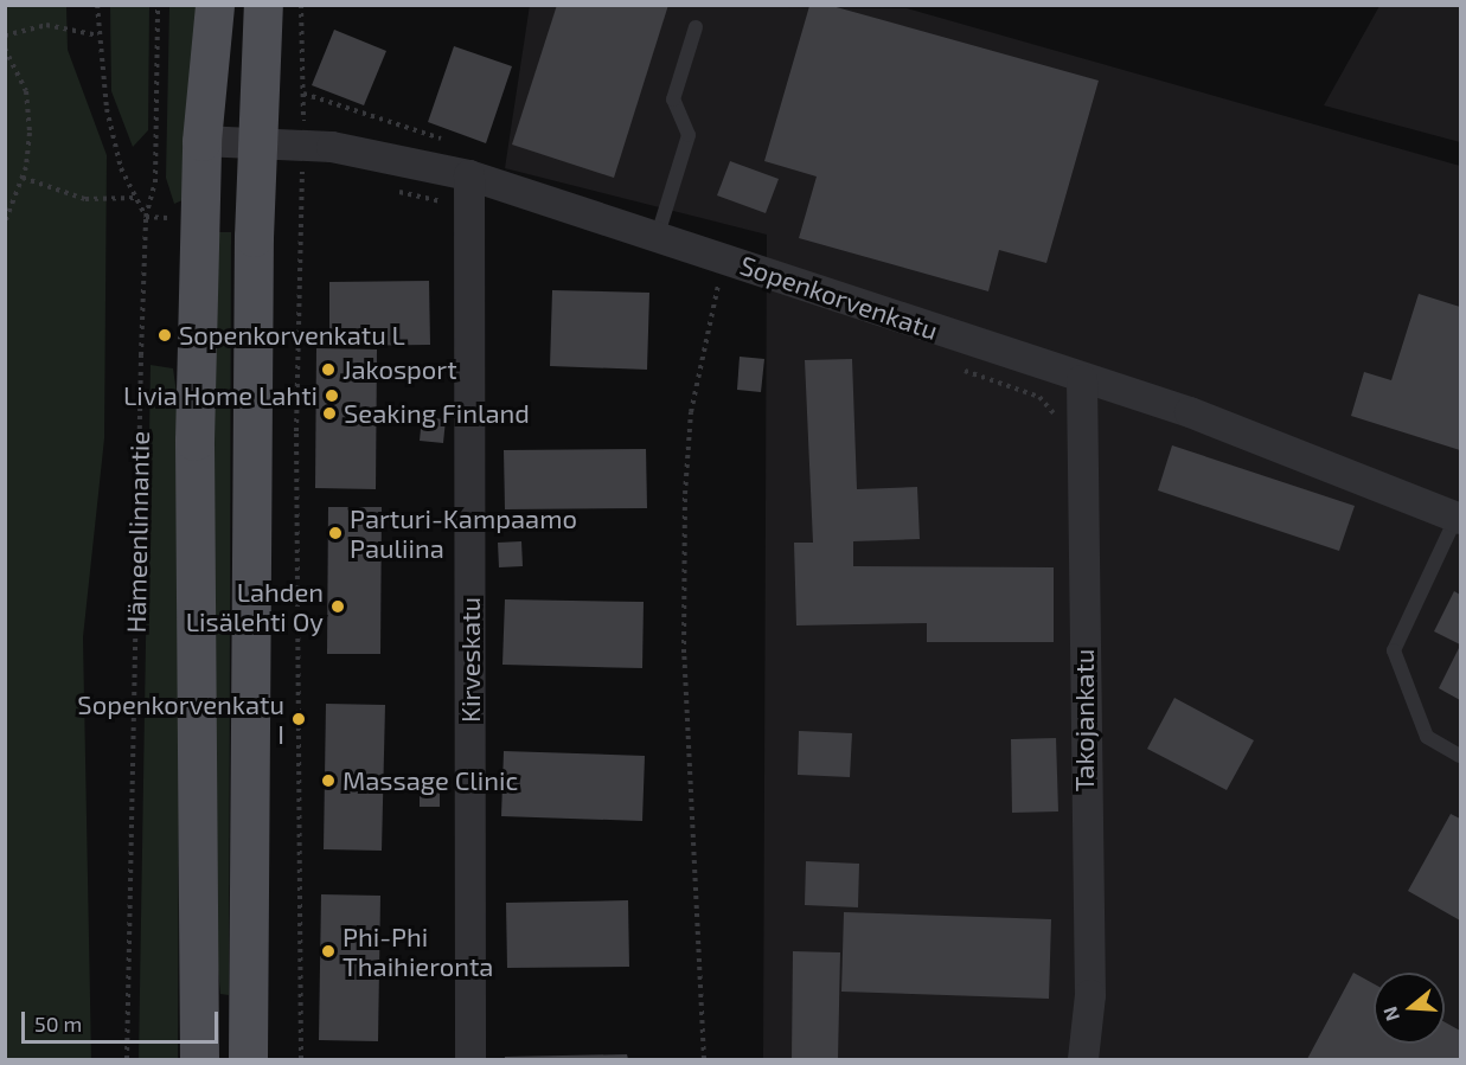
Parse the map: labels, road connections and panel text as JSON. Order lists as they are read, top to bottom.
{
  "streets": {
    "main road": ["Hämeenlinnantie"],
    "street": ["Sopenkorvenkatu", "Kirveskatu", "Takojankatu"]
  },
  "crossings": [
    ["Sopenkorvenkatu", "Hämeenlinnantie"],
    ["Sopenkorvenkatu", "Kirveskatu"],
    ["Sopenkorvenkatu", "Takojankatu"]
  ],
  "places": [
    "Sopenkorvenkatu L",
    "Jakosport",
    "Livia Home Lahti",
    "Seaking Finland",
    "Parturi-Kampaamo Pauliina",
    "Lahden Lisälehti Oy",
    "Sopenkorvenkatu I",
    "Massage Clinic",
    "Phi-Phi Thaihieronta"
  ],
  "scale_bar": "50 m",
  "north": "left"
}
